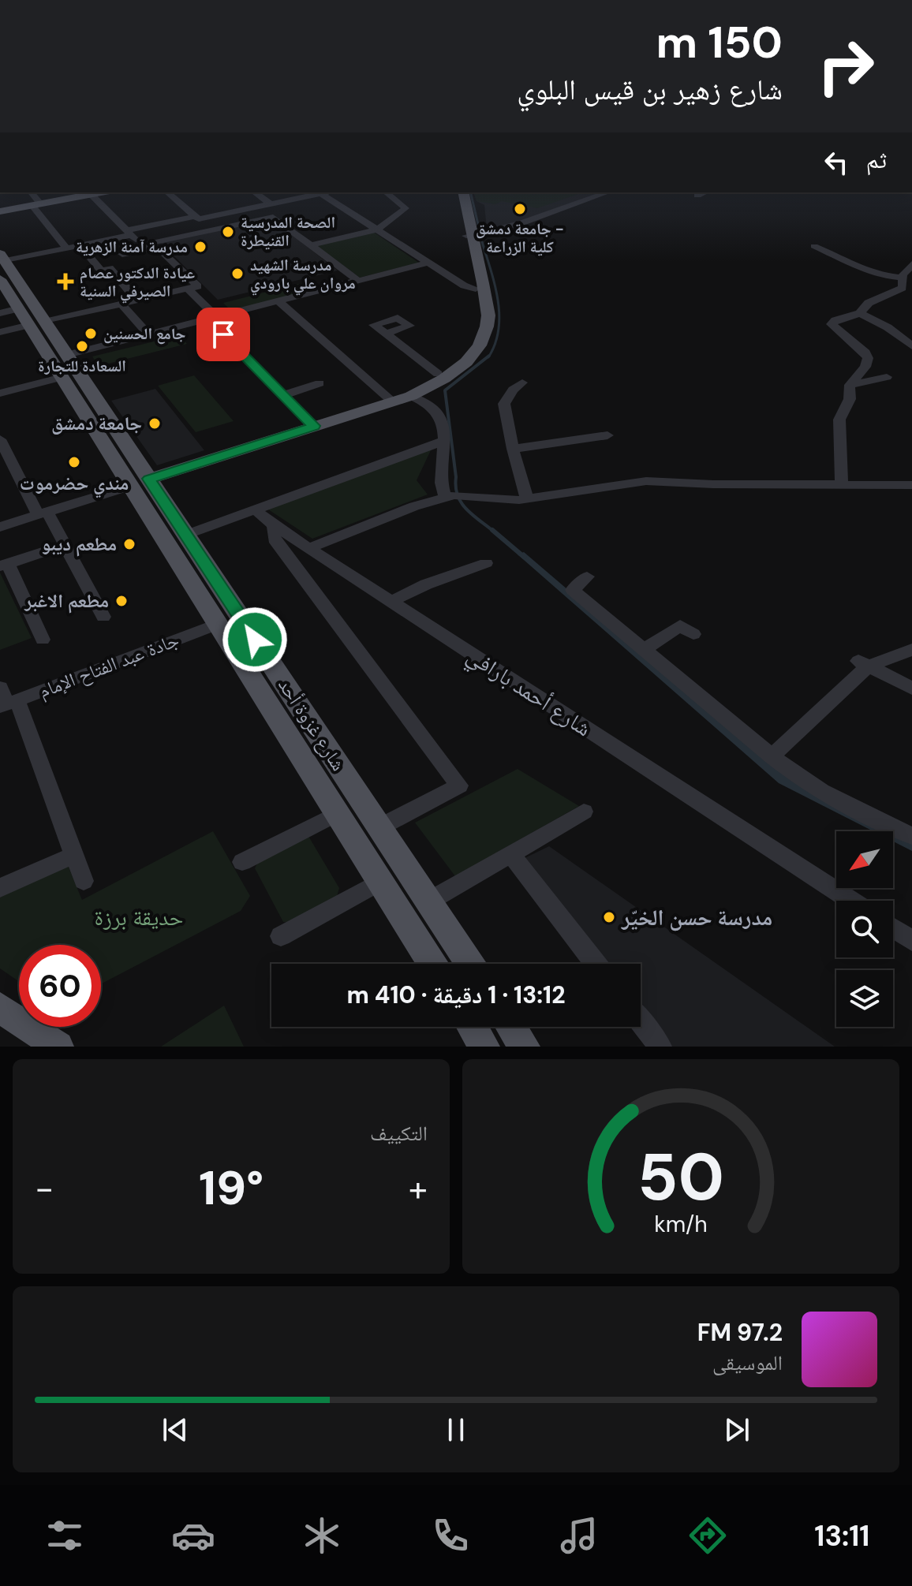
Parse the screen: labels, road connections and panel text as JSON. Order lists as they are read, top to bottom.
{
  "streets": {
    "main road": ["شارع غزوة أحد"],
    "street": ["جادة عبد الفتاح الإمام", "شارع أحمد بارافي"]
  },
  "crossings": [
    ["جادة عبد الفتاح الإمام", "شارع غزوة أحد"]
  ],
  "parks": ["حديقة برزة"],
  "places": {
    "other": [
      "جامعة دمشق - كلية الزراعة",
      "الصحة المدرسية القنيطرة",
      "مدرسة آمنة الزهرية",
      "مدرسة الشهيد مروان علي بارودي",
      "جامع الحسنين",
      "السعادة للتجارة",
      "جامعة دمشق",
      "مندي حضرموت",
      "مطعم ديبو",
      "مطعم الاغبر",
      "مدرسة حسن الخيّر"
    ],
    "health": ["عيادة الدكتور عصام الصيرفي السنية"]
  },
  "north": "bottom left",
  "page": {
    "turn": ["150 m", "شارع زهير بن قيس البلوي"],
    "then": "ثم",
    "limit": "60",
    "trip": "13:12 · 1 دقيقة · 410 m",
    "tile": "التكييف",
    "heat": ["−", "19°", "+"],
    "song": ["97.2 FM", "الموسيقى"],
    "tabs": "13:11",
    "gauge": ["50", "km/h"]
  }
}
